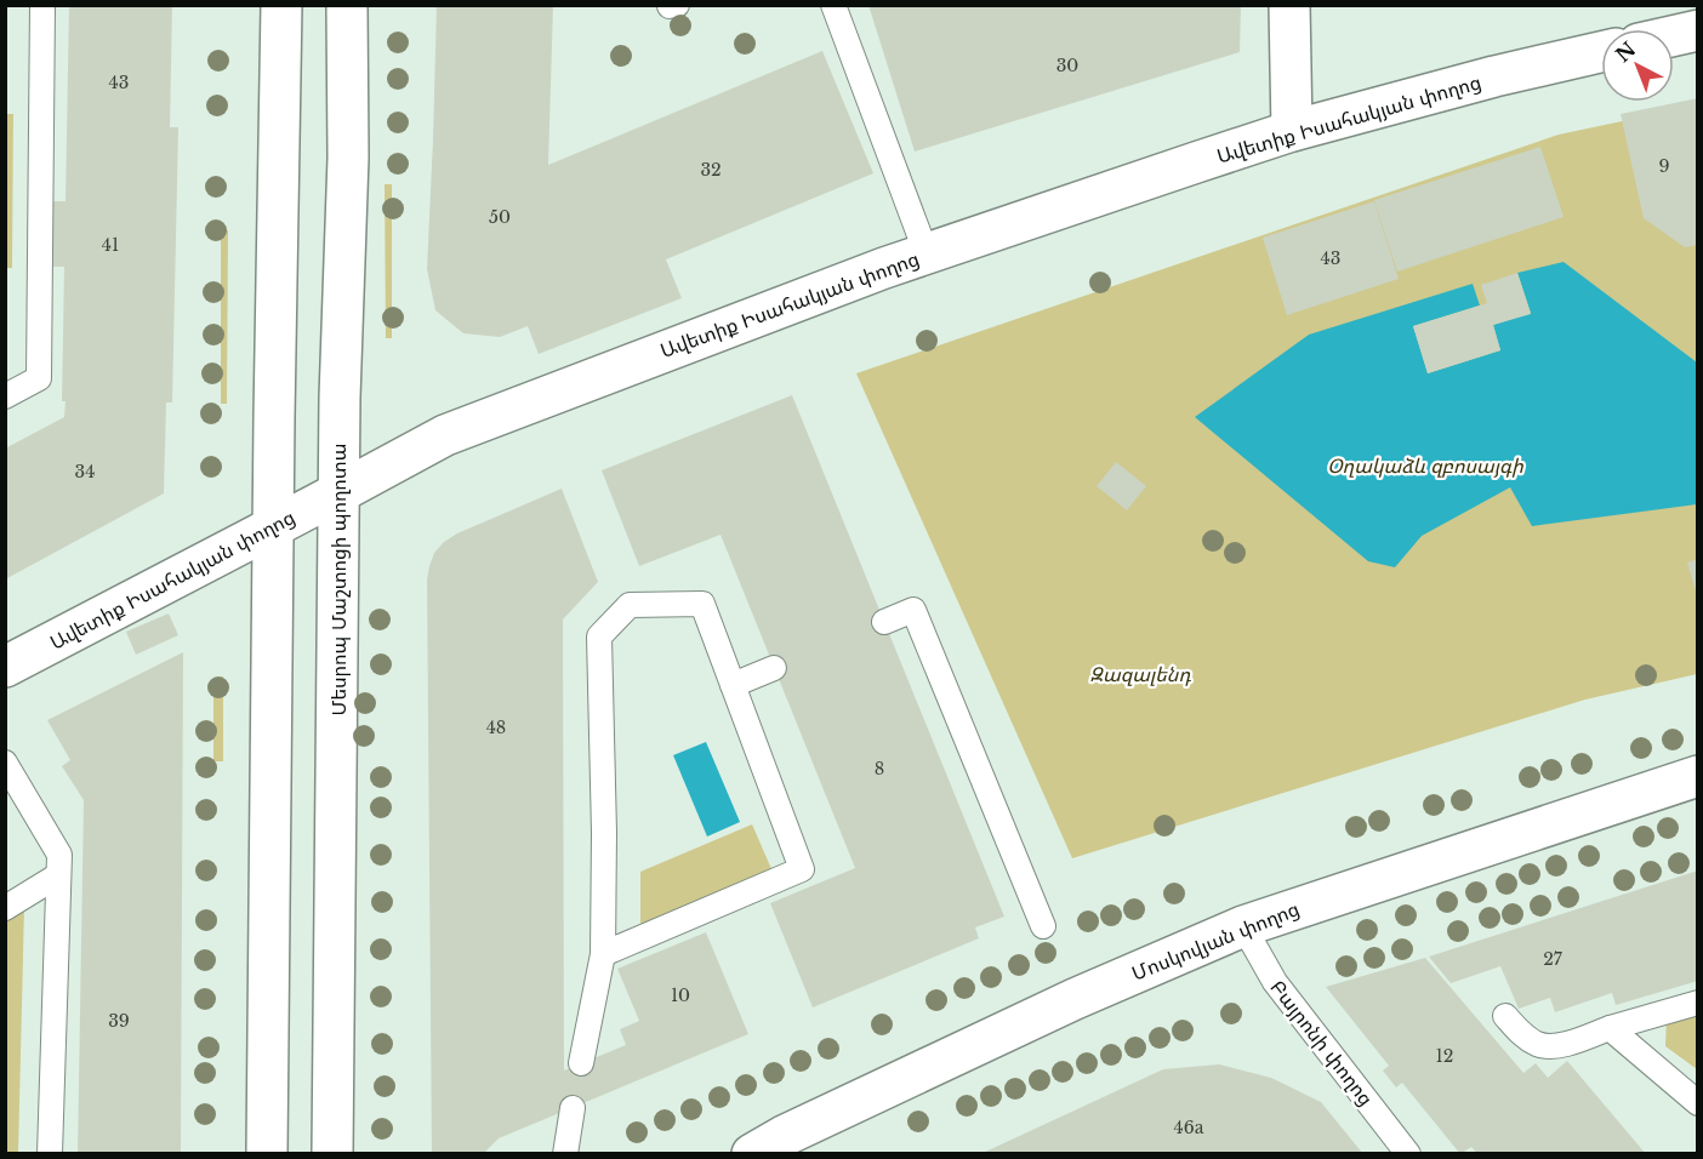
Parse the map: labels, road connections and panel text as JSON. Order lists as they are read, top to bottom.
{
  "streets": {
    "main road": ["Ավետիք Իսահակյան փողոց", "Մեսրոպ Մաշտոցի պողոտա", "Մոսկովյան փողոց"],
    "lane": ["Բայրոնի փողոց"]
  },
  "crossings": [
    ["Ավետիք Իսահակյան փողոց", "Մեսրոպ Մաշտոցի պողոտա"],
    ["Մոսկովյան փողոց", "Բայրոնի փողոց"]
  ],
  "parks": ["Օղակաձև զբոսայգի", "Զազալենդ"],
  "house_numbers": [
    "30",
    "43",
    "9",
    "32",
    "50",
    "41",
    "43",
    "34",
    "48",
    "8",
    "27",
    "10",
    "39",
    "12",
    "46a"
  ],
  "north": "top left"
}
